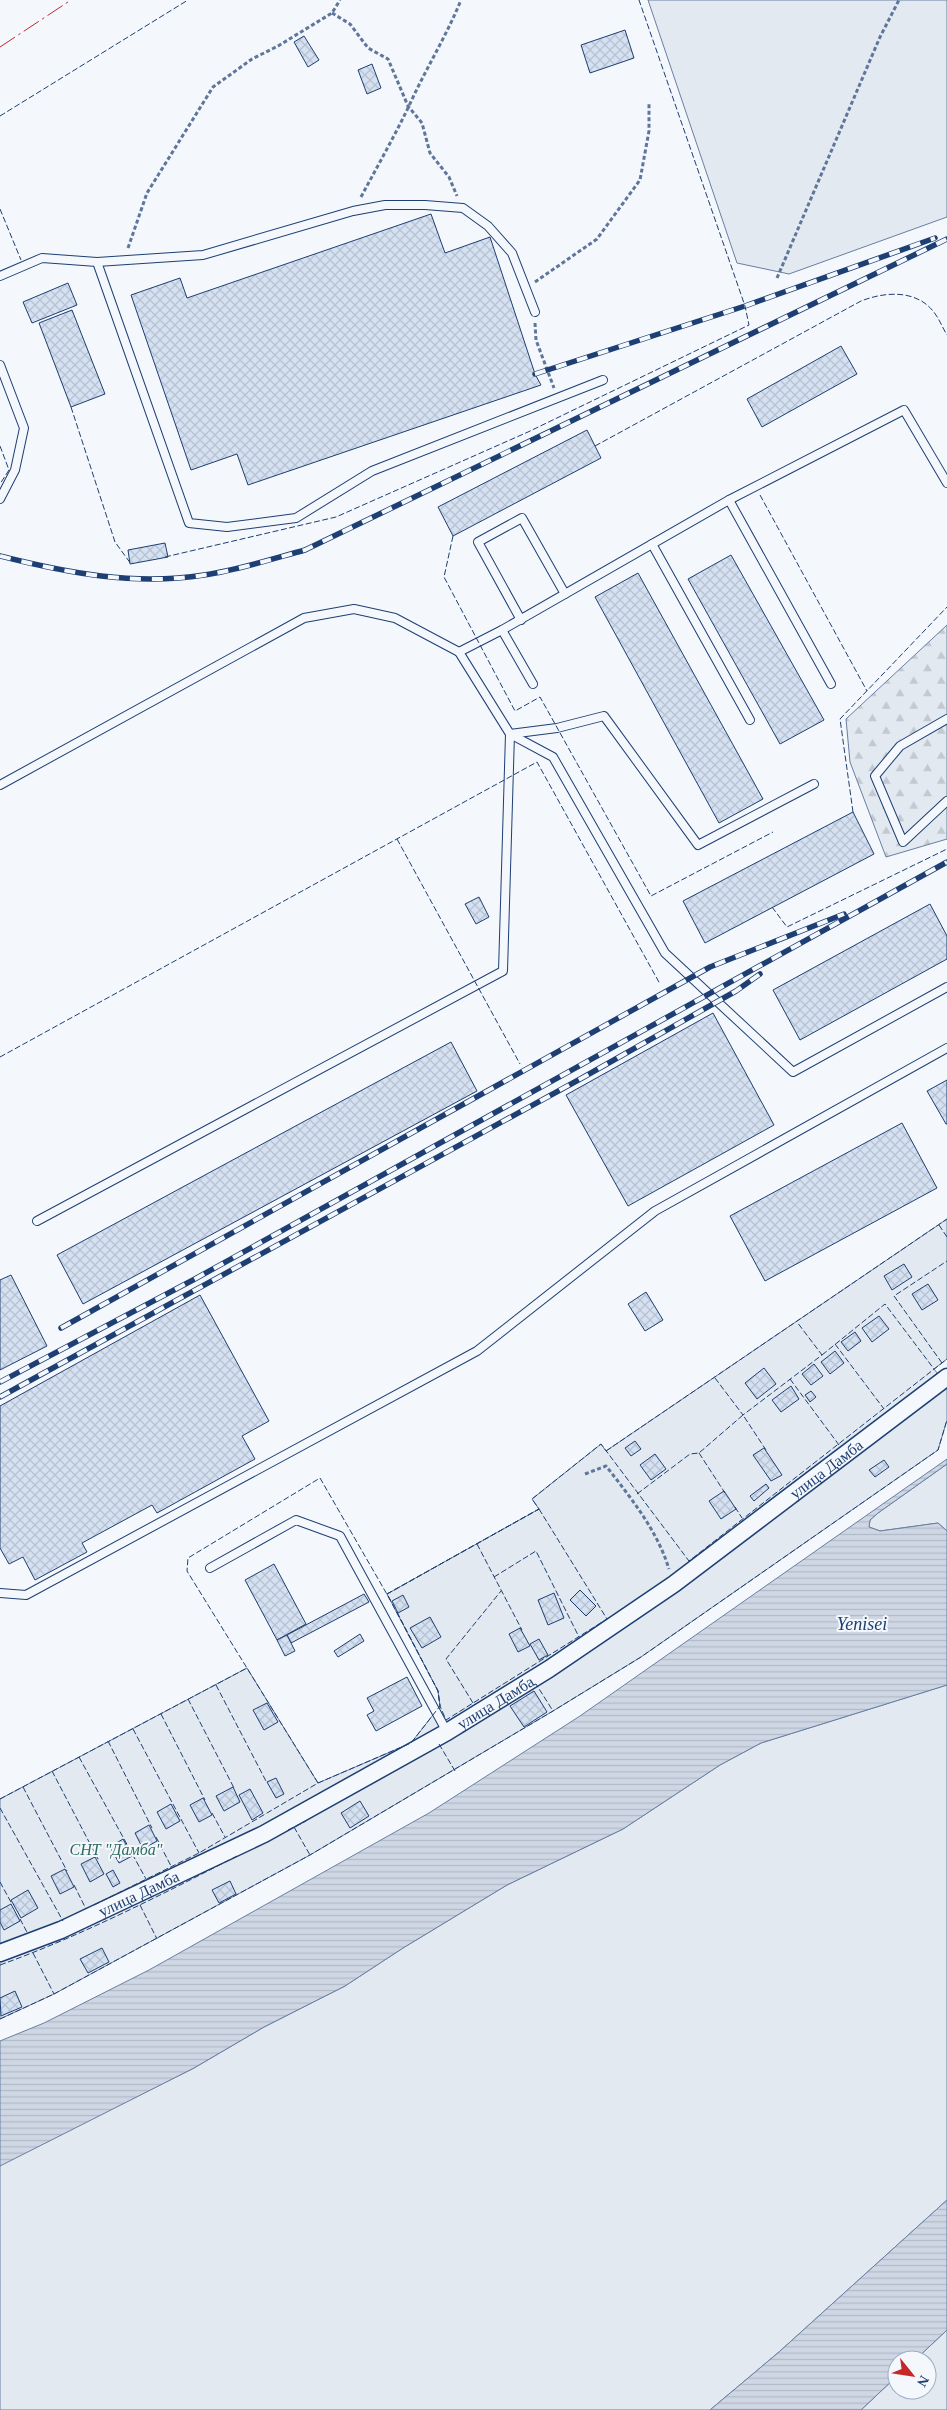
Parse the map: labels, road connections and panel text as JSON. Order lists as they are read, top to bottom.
{
  "streets": {
    "street": ["улица Дамба"]
  },
  "water": ["Yenisei"],
  "parks": ["СНТ \"Дамба\""],
  "north": "bottom right"
}
